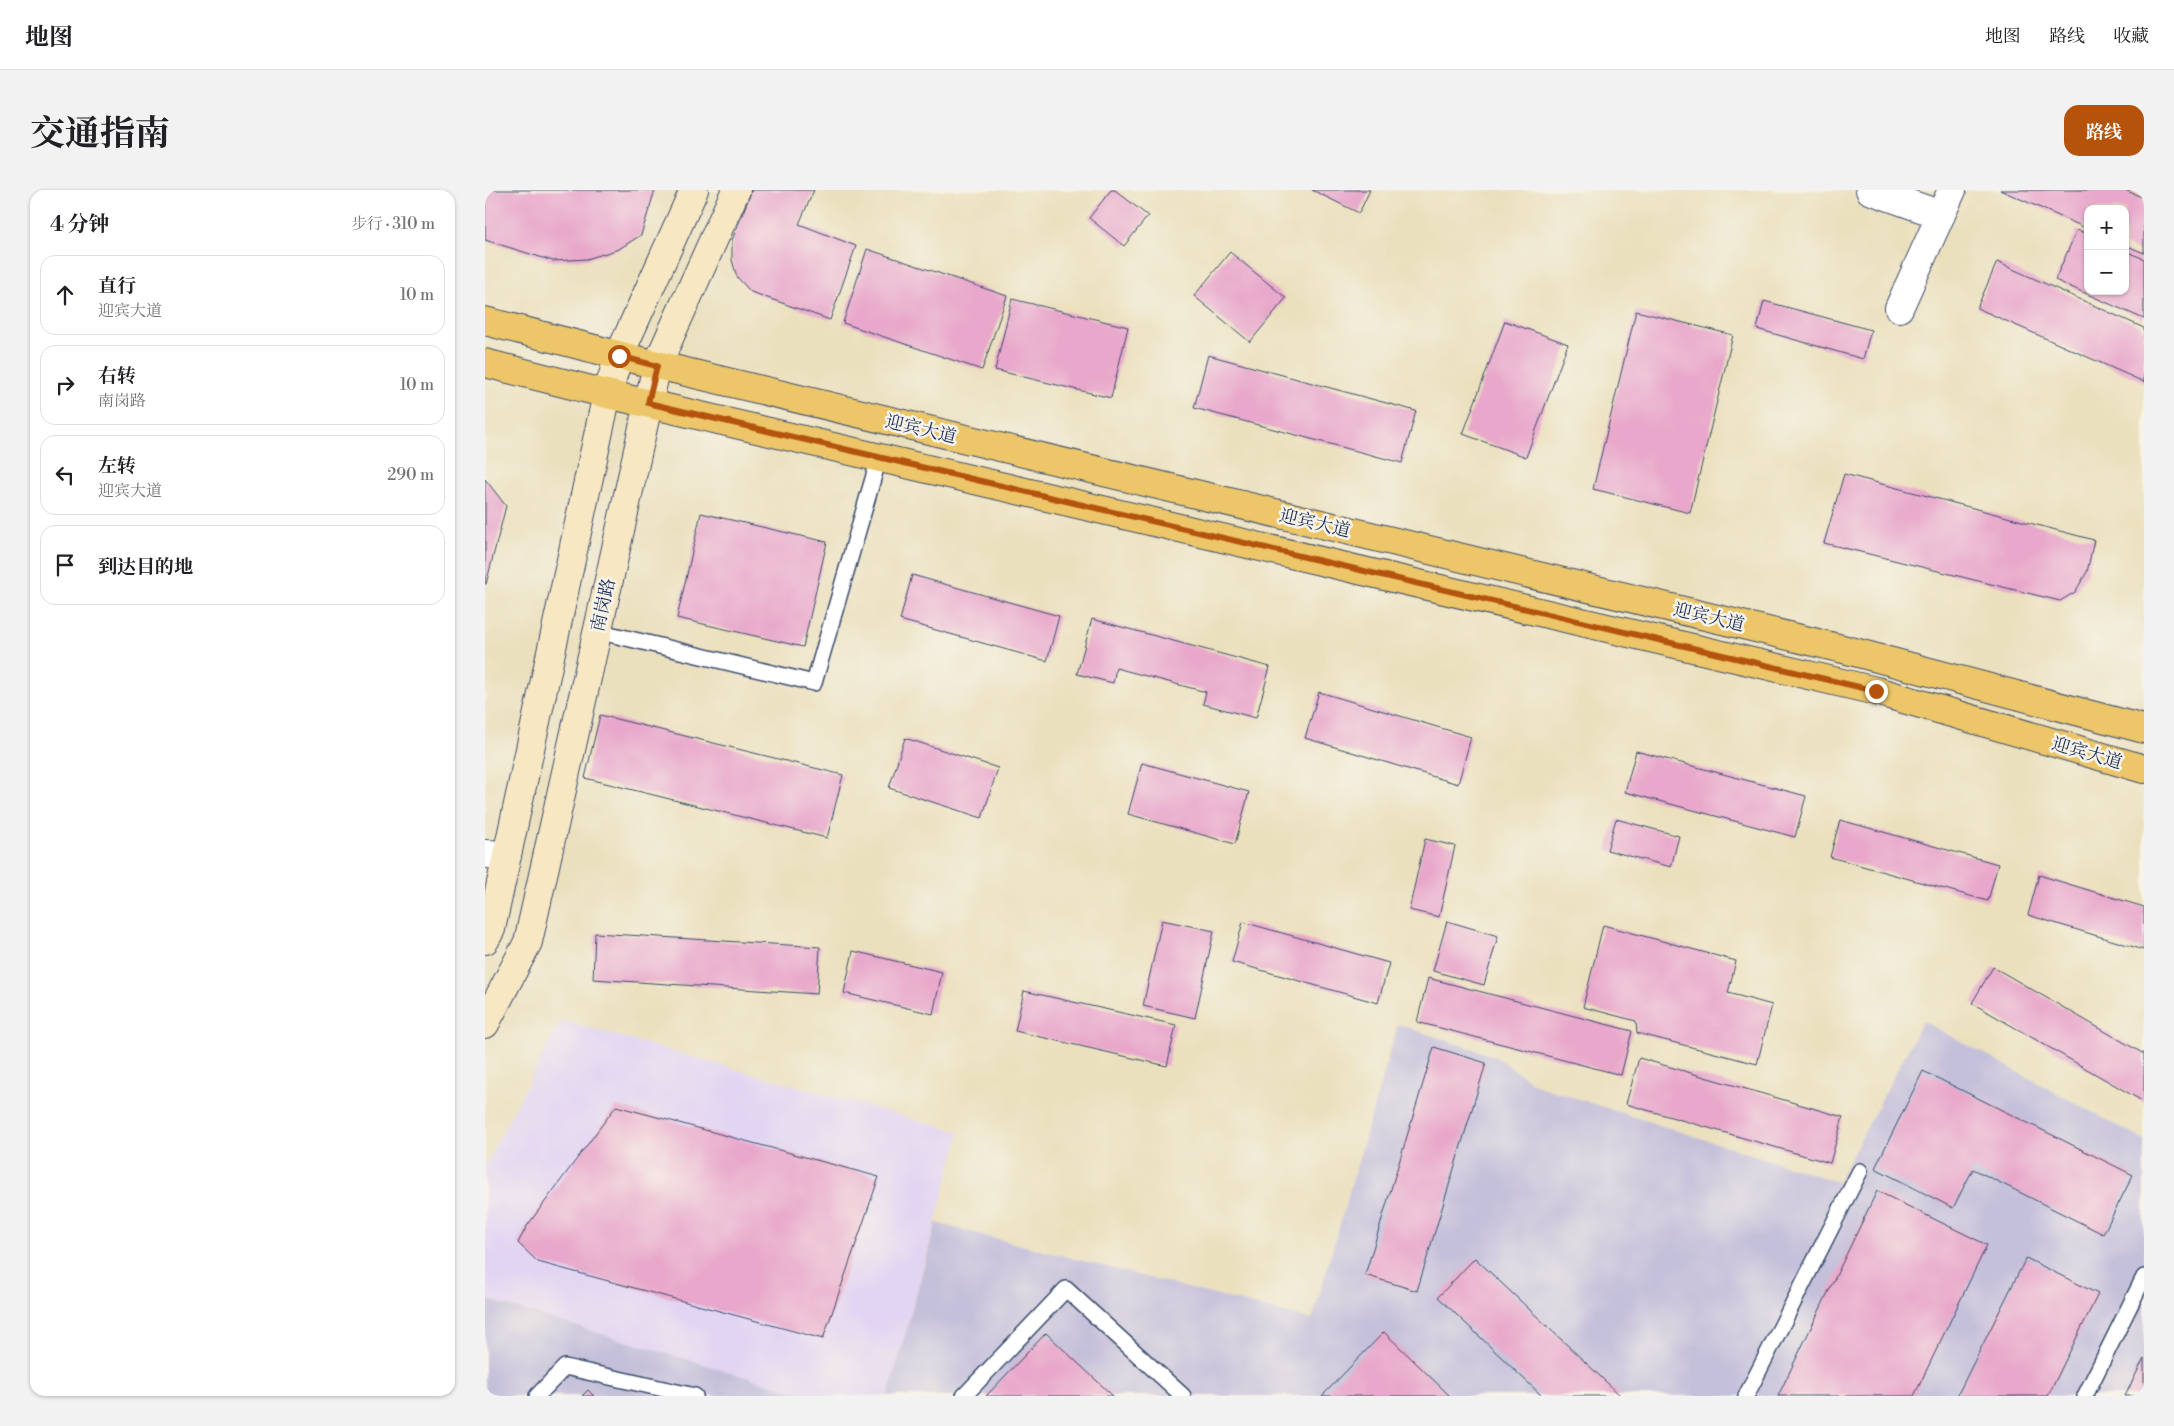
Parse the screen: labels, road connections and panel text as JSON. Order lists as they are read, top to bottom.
{
  "streets": {
    "main road": ["迎宾大道", "南岗路"]
  },
  "crossings": [
    ["迎宾大道", "南岗路"]
  ],
  "page": {
    "header": "地图",
    "nav": ["地图", "路线", "收藏"],
    "title": "交通指南",
    "buttons": "路线",
    "heading": ["4 分钟", "步行 · 310 m"],
    "map_buttons": ["+", "−"],
    "list": [
      ["直行", "迎宾大道", "10 m"],
      ["右转", "南岗路", "10 m"],
      ["左转", "迎宾大道", "290 m"],
      "到达目的地"
    ]
  }
}
